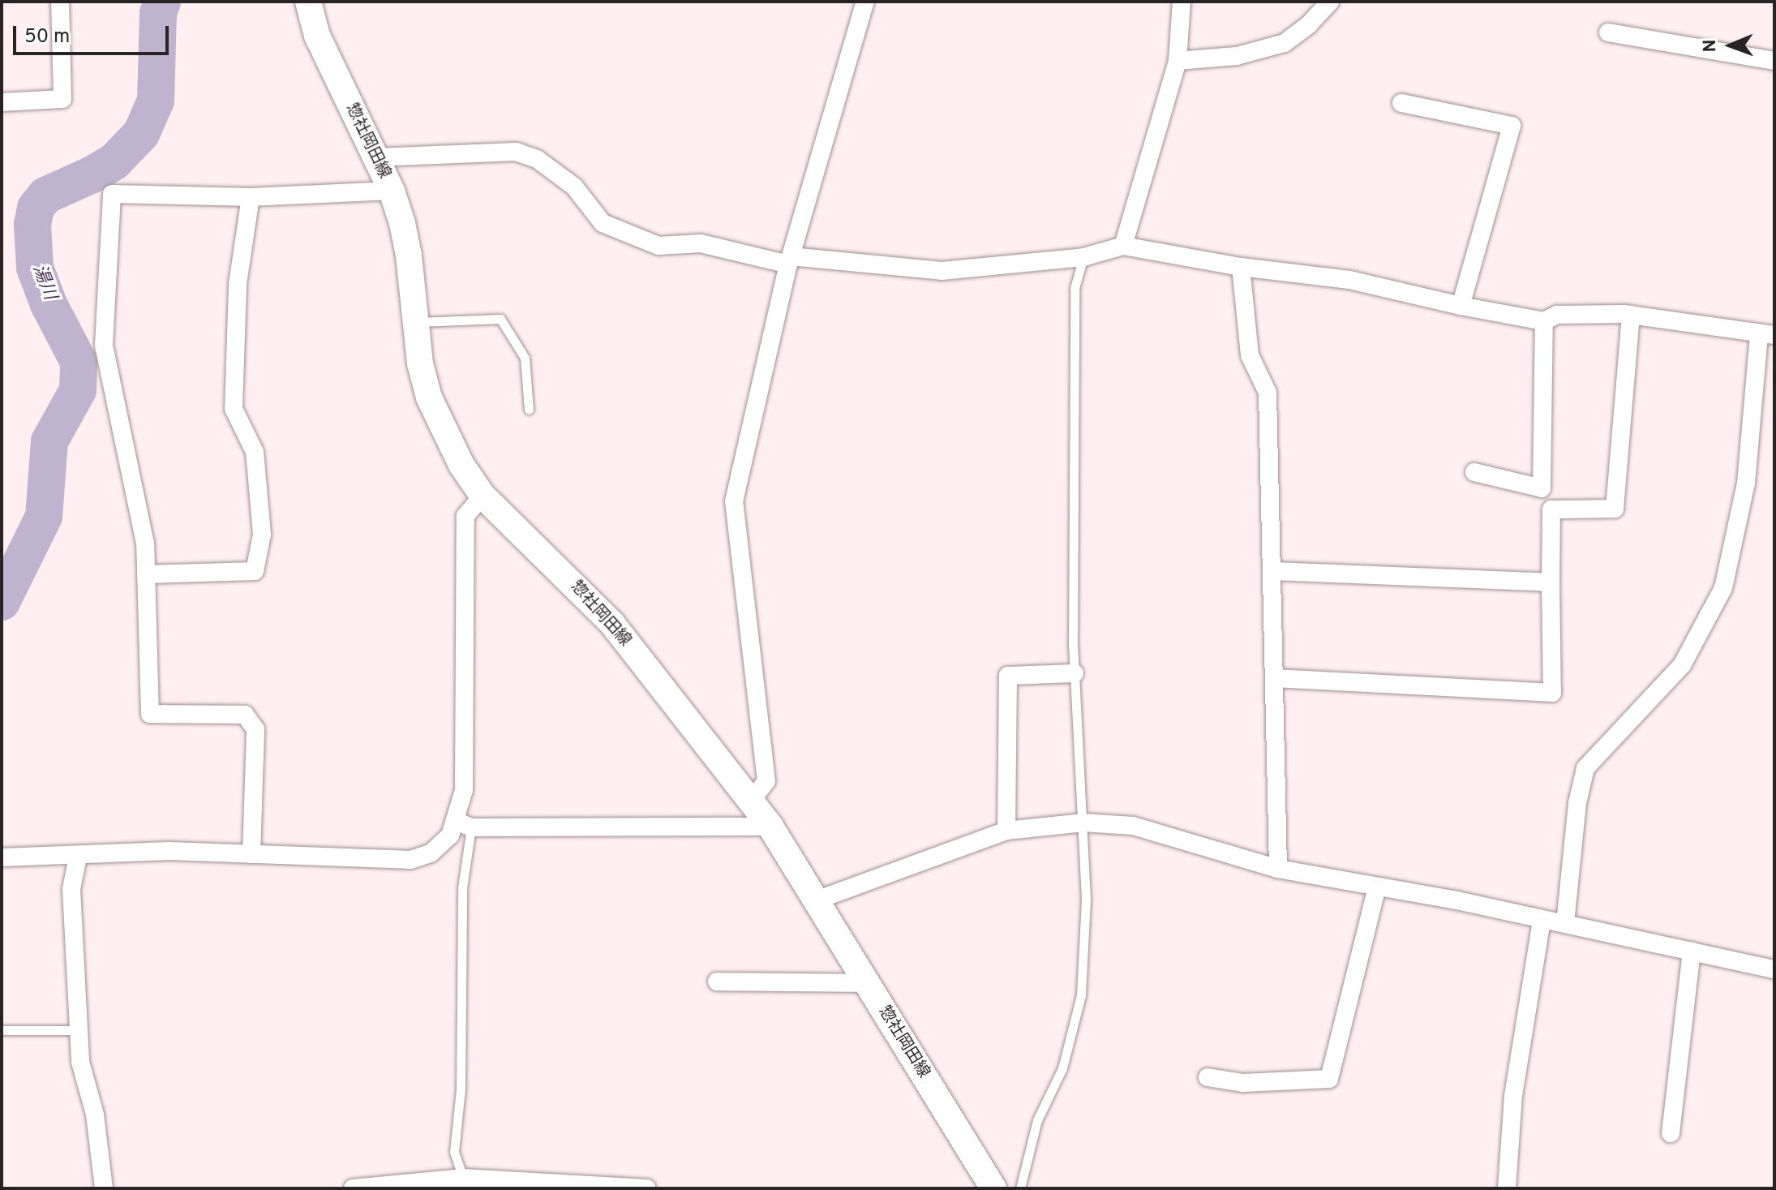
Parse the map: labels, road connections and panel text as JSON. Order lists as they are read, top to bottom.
{
  "streets": {
    "main road": ["惣社岡田線"]
  },
  "water": ["湯川"],
  "scale_bar": "50 m",
  "north": "left"
}
